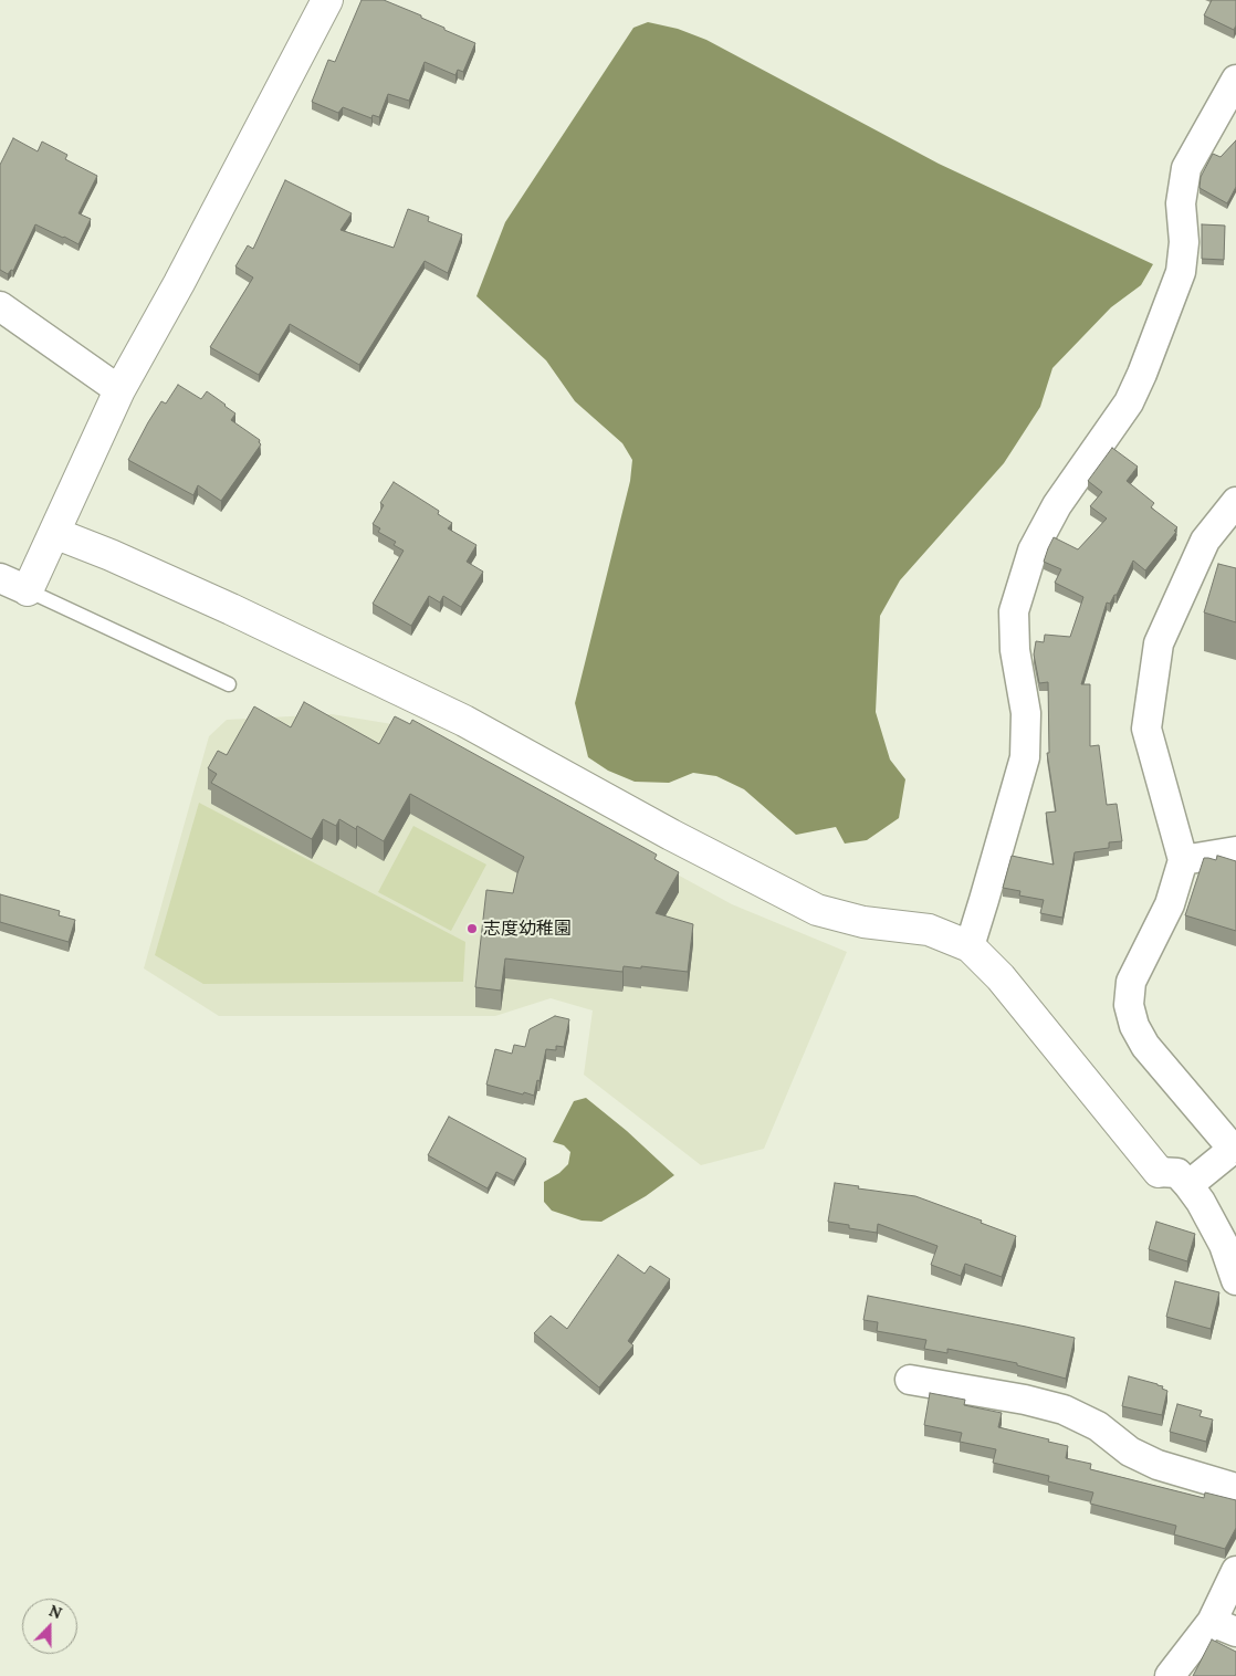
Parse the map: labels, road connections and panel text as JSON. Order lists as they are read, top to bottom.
{
  "places": ["志度幼稚園"],
  "north": "top"
}
